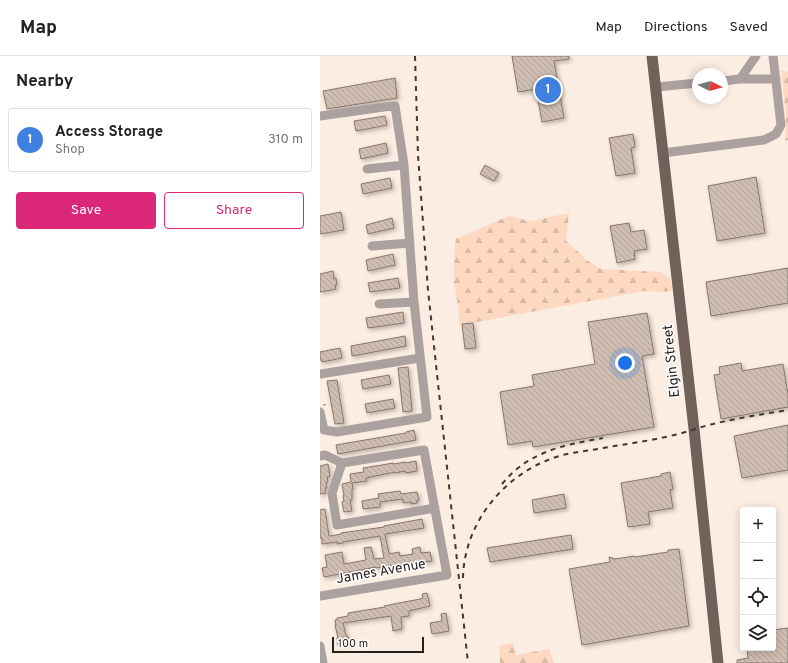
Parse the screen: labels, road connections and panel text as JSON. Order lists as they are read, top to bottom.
{
  "streets": {
    "main road": ["Elgin Street"],
    "street": ["James Avenue"]
  },
  "scale_bar": "100 m",
  "north": "right",
  "page": {
    "header": "Map",
    "nav": ["Map", "Directions", "Saved"],
    "heading": "Nearby",
    "pins": "1",
    "list": [
      {
        "mark": "1",
        "name": "Access Storage",
        "note": "Shop",
        "value": "310 m"
      }
    ],
    "buttons": ["Save", "Share"],
    "map_buttons": ["+", "−"],
    "scale": "100 m"
  }
}
